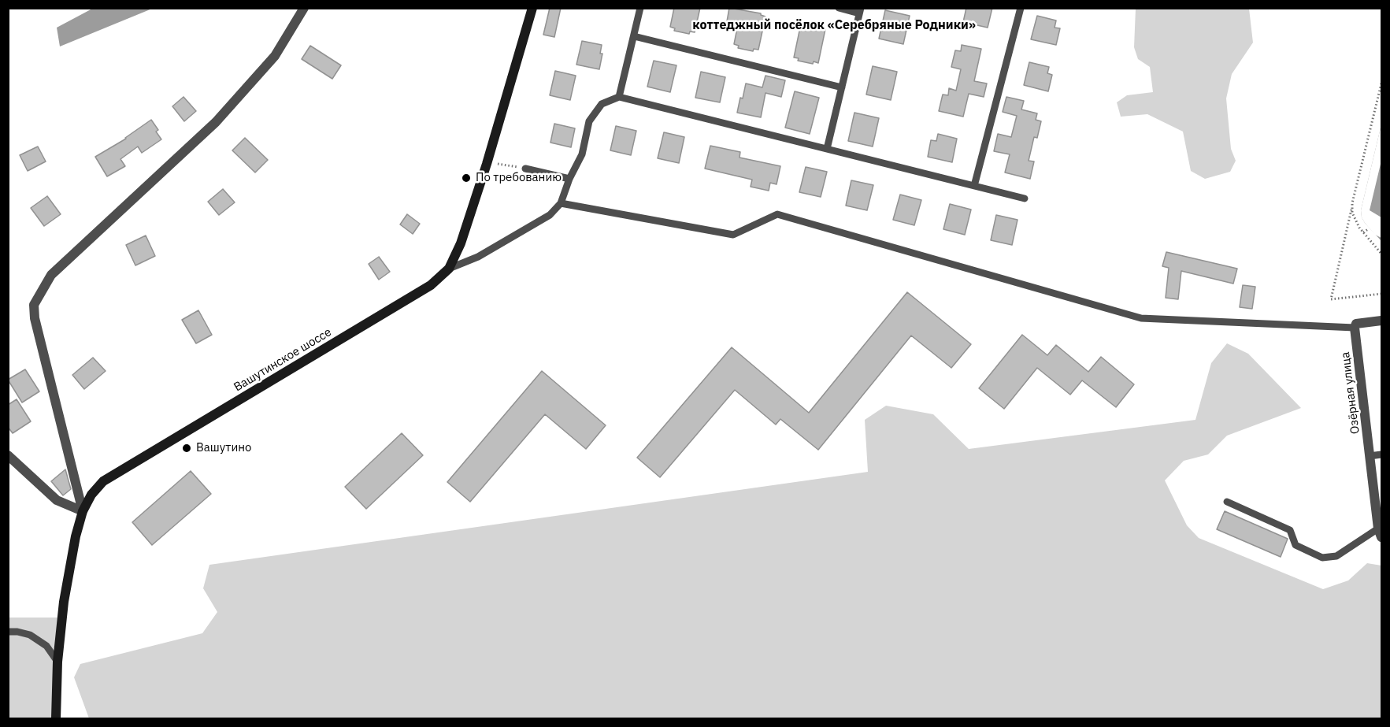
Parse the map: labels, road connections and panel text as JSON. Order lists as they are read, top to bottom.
{
  "streets": {
    "street": ["Вашутинское шоссе", "Озёрная улица"]
  },
  "districts": ["коттеджный посёлок «Серебряные Родники»"],
  "places": ["По требованию", "Вашутино"]
}
